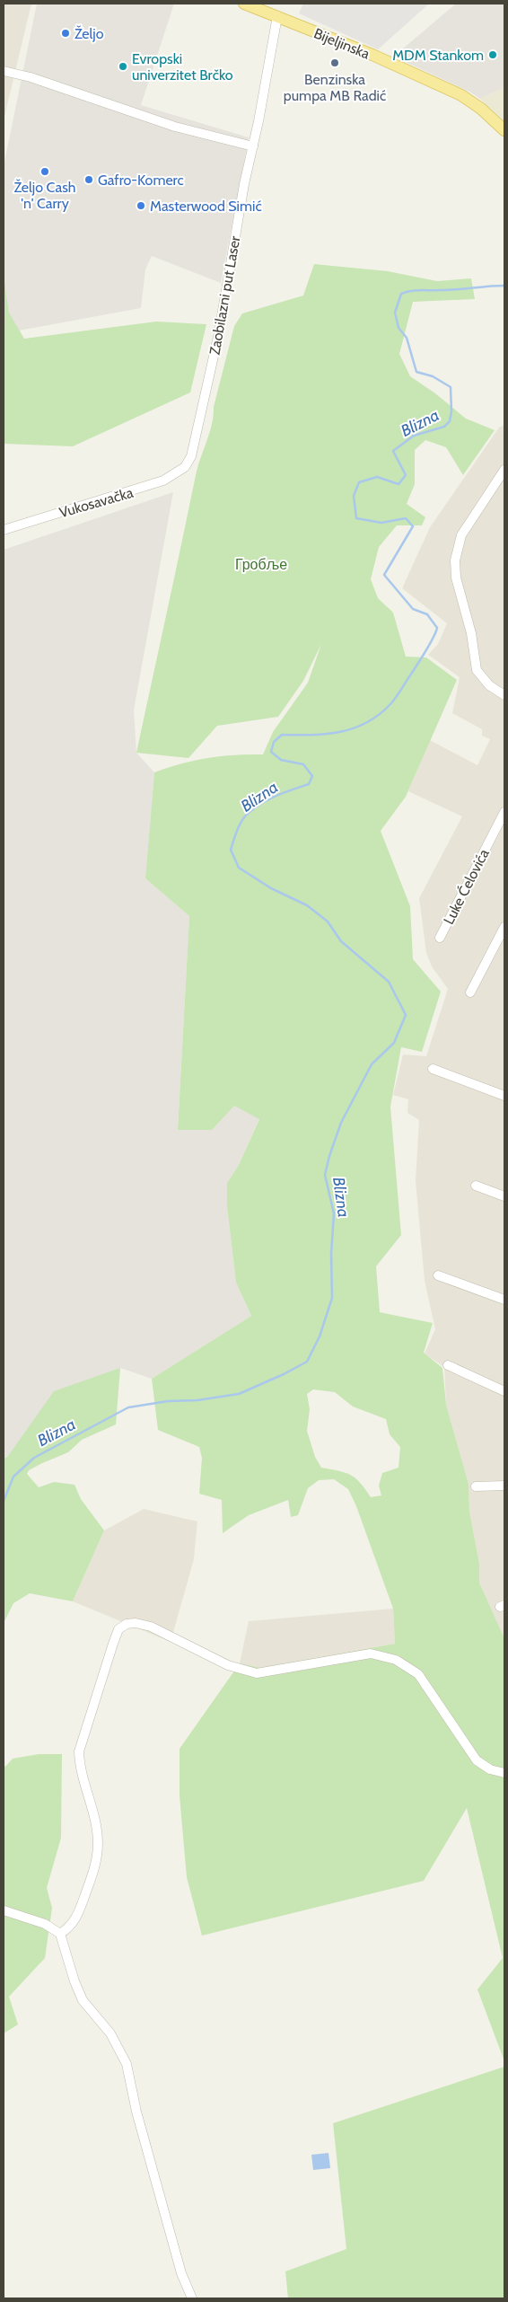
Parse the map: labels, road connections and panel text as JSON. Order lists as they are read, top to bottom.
{
  "streets": {
    "main road": ["Bijeljinska"],
    "street": ["Zaobilazni put Laser", "Vukosavačka", "Luke Ćelovića"]
  },
  "crossings": [
    ["Bijeljinska", "Zaobilazni put Laser"],
    ["Zaobilazni put Laser", "Vukosavačka"]
  ],
  "water": ["Blizna"],
  "parks": ["Гробље"],
  "places": [
    "Željo",
    "MDM Stankom",
    "Benzinska pumpa MB Radić",
    "Evropski univerzitet Brčko",
    "Željo Cash 'n' Carry",
    "Gafro-Komerc",
    "Masterwood Simić"
  ]
}
